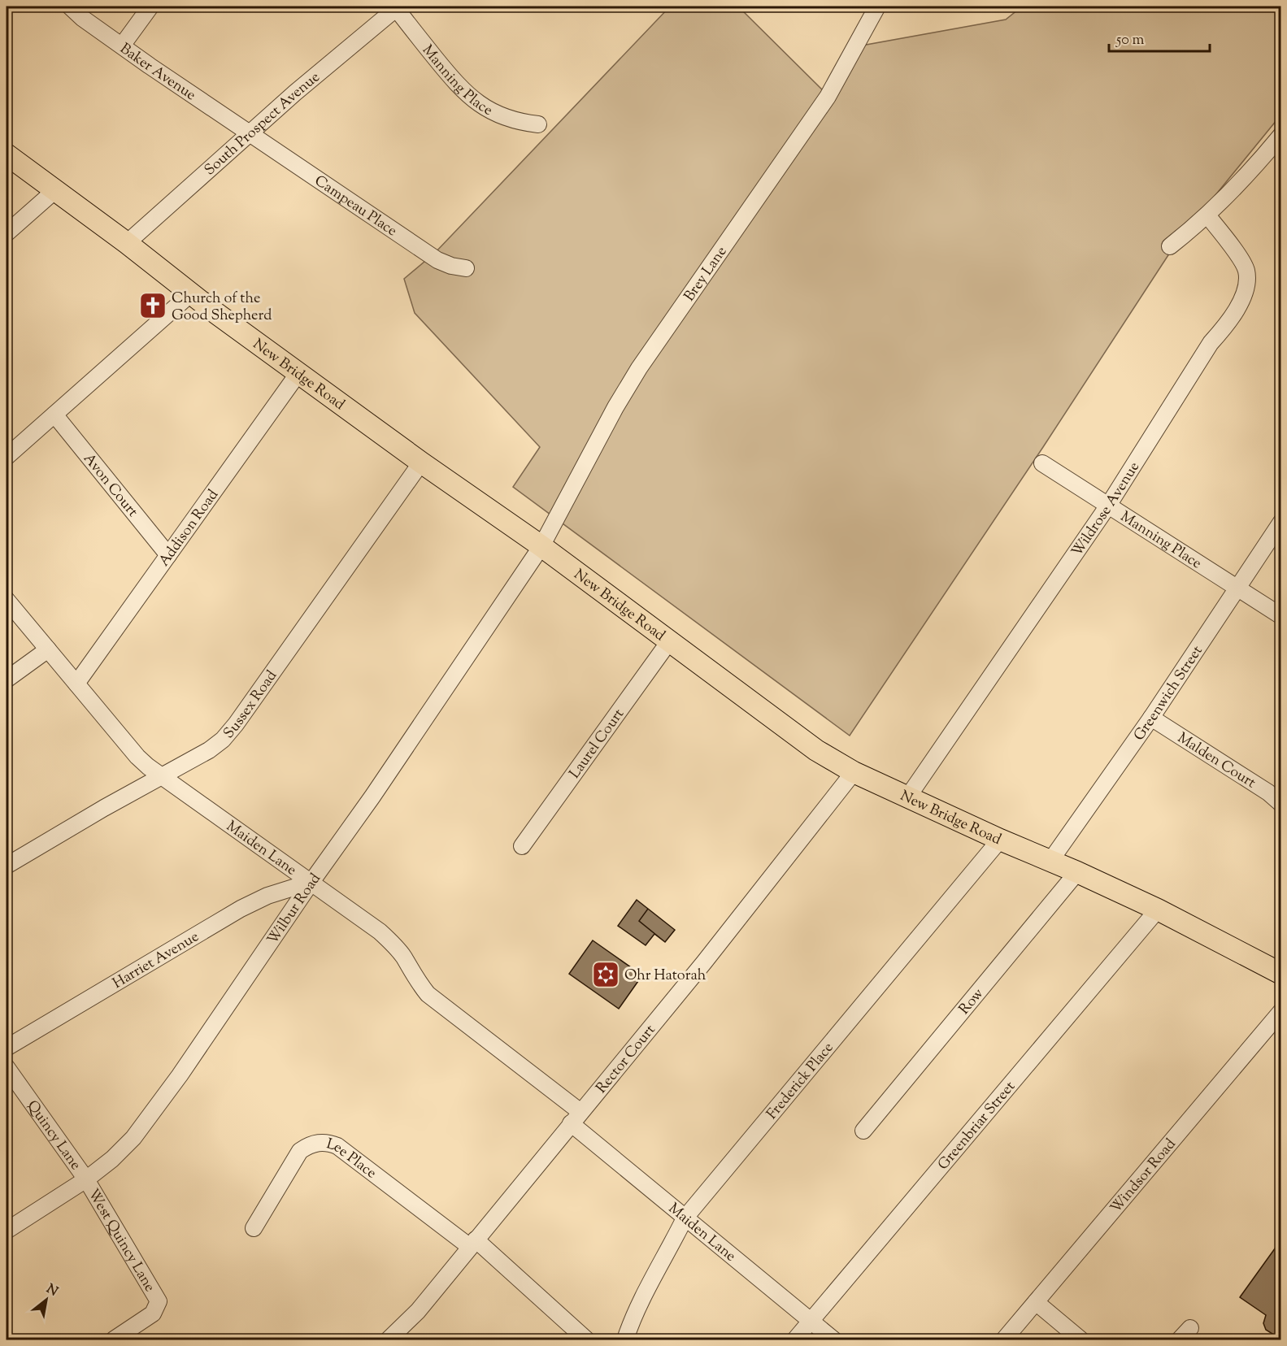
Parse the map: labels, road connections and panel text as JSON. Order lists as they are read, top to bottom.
{
  "streets": {
    "main road": ["New Bridge Road"],
    "street": [
      "Baker Avenue",
      "Manning Place",
      "South Prospect Avenue",
      "Campeau Place",
      "Brey Lane",
      "Avon Court",
      "Wildrose Avenue",
      "Addison Road",
      "Greenwich Street",
      "Sussex Road",
      "Laurel Court",
      "Malden Court",
      "Maiden Lane",
      "Wilbur Road",
      "Harriet Avenue",
      "Row",
      "Rector Court",
      "Frederick Place",
      "Greenbriar Street",
      "Quincy Lane",
      "Lee Place",
      "Windsor Road",
      "West Quincy Lane"
    ]
  },
  "crossings": [
    ["Baker Avenue", "South Prospect Avenue"],
    ["Baker Avenue", "Campeau Place"],
    ["Manning Place", "South Prospect Avenue"],
    ["Manning Place", "Wildrose Avenue"],
    ["Manning Place", "Greenwich Street"],
    ["South Prospect Avenue", "Campeau Place"],
    ["South Prospect Avenue", "New Bridge Road"],
    ["Brey Lane", "New Bridge Road"],
    ["Brey Lane", "Wilbur Road"],
    ["New Bridge Road", "Wildrose Avenue"],
    ["New Bridge Road", "Addison Road"],
    ["New Bridge Road", "Greenwich Street"],
    ["New Bridge Road", "Sussex Road"],
    ["New Bridge Road", "Laurel Court"],
    ["New Bridge Road", "Wilbur Road"],
    ["New Bridge Road", "Row"],
    ["New Bridge Road", "Rector Court"],
    ["New Bridge Road", "Frederick Place"],
    ["New Bridge Road", "Greenbriar Street"],
    ["Avon Court", "Addison Road"],
    ["Addison Road", "Maiden Lane"],
    ["Greenwich Street", "Malden Court"],
    ["Sussex Road", "Maiden Lane"],
    ["Maiden Lane", "Wilbur Road"],
    ["Maiden Lane", "Harriet Avenue"],
    ["Maiden Lane", "Rector Court"],
    ["Maiden Lane", "Frederick Place"],
    ["Maiden Lane", "Greenbriar Street"],
    ["Wilbur Road", "Harriet Avenue"],
    ["Wilbur Road", "Quincy Lane"],
    ["Wilbur Road", "West Quincy Lane"],
    ["Rector Court", "Lee Place"],
    ["Quincy Lane", "West Quincy Lane"]
  ],
  "places": {
    "church": ["Church of the Good Shepherd"],
    "synagogue": ["Ohr Hatorah"]
  },
  "scale_bar": "50 m",
  "north": "top right"
}
